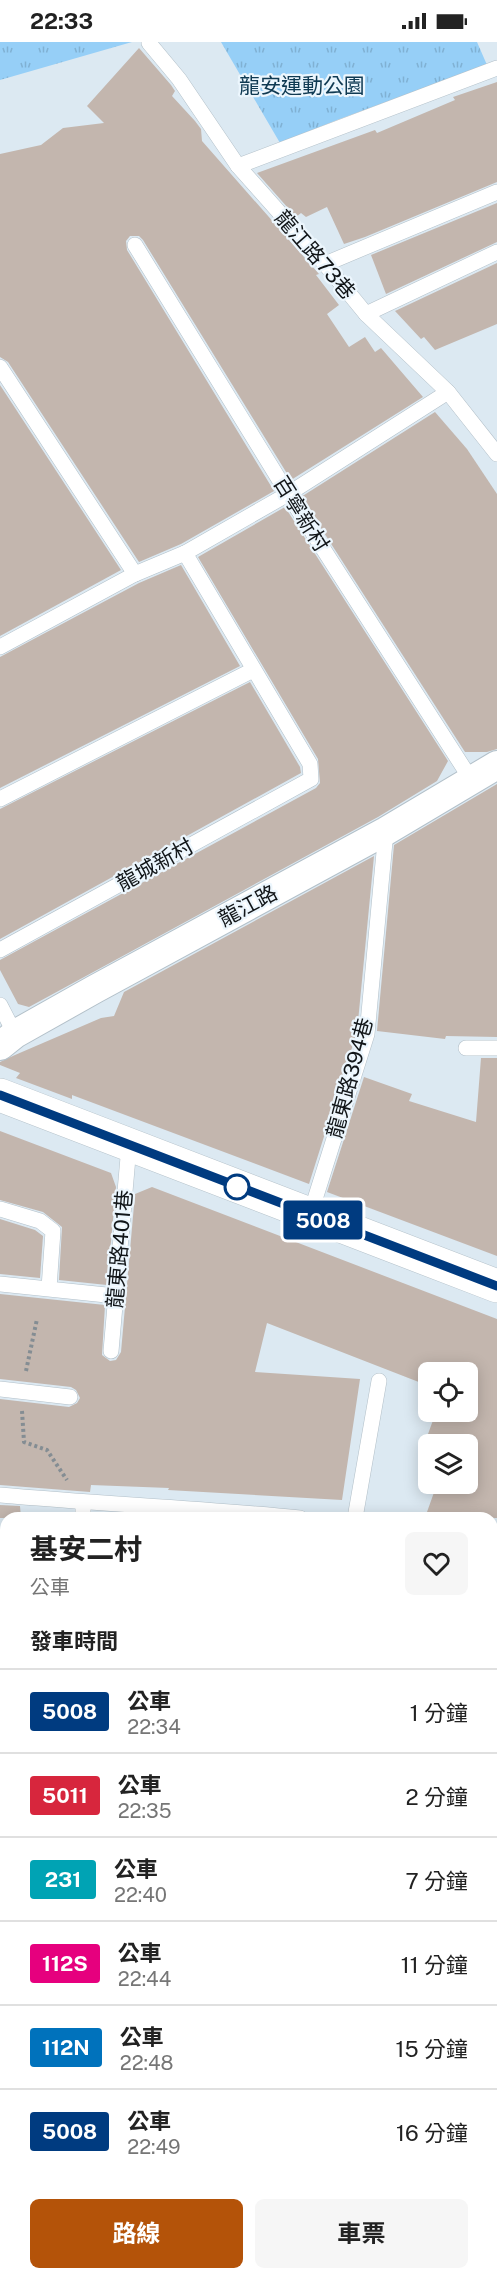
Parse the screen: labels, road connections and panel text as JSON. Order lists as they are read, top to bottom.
{
  "streets": {
    "street": ["龍江路"],
    "lane": [
      "龍江路73巷",
      "百寧新村",
      "龍城新村",
      "龍東路394巷",
      "龍東路401巷"
    ]
  },
  "crossings": [
    ["百寧新村", "龍江路"],
    ["龍江路", "龍東路394巷"]
  ],
  "parks": ["龍安運動公園"],
  "lines": ["bus line 5008"],
  "page": {
    "status": "22:33",
    "on_map": "5008",
    "heading": [
      ["基安二村", "公車"],
      "發車時間"
    ],
    "list": [
      {
        "mark": "5008",
        "name": "公車",
        "note": "22:34",
        "value": "1 分鐘"
      },
      {
        "mark": "5011",
        "name": "公車",
        "note": "22:35",
        "value": "2 分鐘"
      },
      {
        "mark": "231",
        "name": "公車",
        "note": "22:40",
        "value": "7 分鐘"
      },
      {
        "mark": "112S",
        "name": "公車",
        "note": "22:44",
        "value": "11 分鐘"
      },
      {
        "mark": "112N",
        "name": "公車",
        "note": "22:48",
        "value": "15 分鐘"
      },
      {
        "mark": "5008",
        "name": "公車",
        "note": "22:49",
        "value": "16 分鐘"
      }
    ],
    "buttons": ["路線", "車票"]
  }
}
